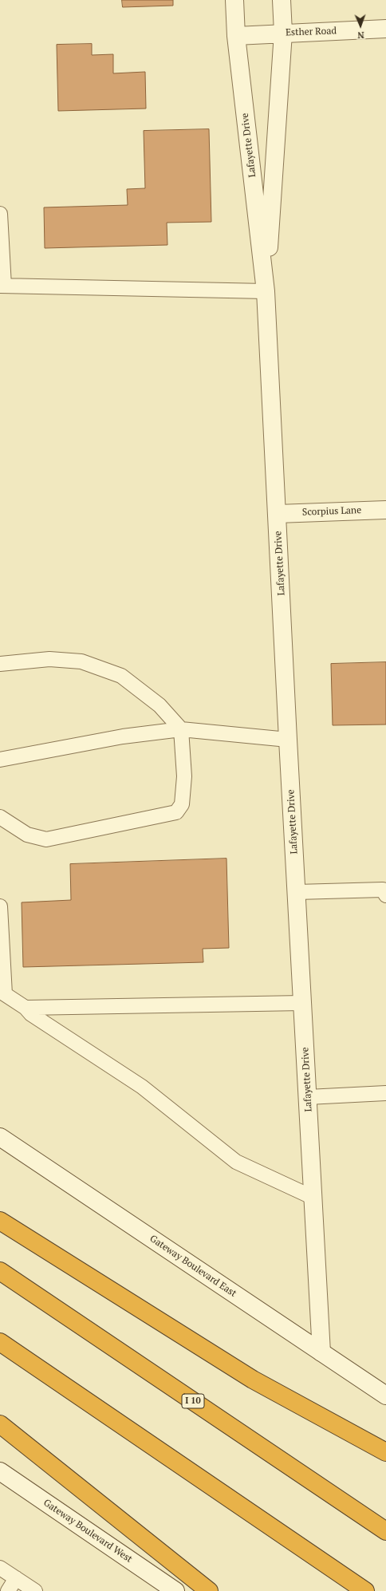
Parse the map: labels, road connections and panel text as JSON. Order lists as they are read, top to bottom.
{
  "streets": {
    "highway": ["I 10"],
    "street": [
      "Esther Road",
      "Lafayette Drive",
      "Scorpius Lane",
      "Gateway Boulevard East",
      "Gateway Boulevard West"
    ]
  },
  "crossings": [
    ["Esther Road", "Lafayette Drive"],
    ["Lafayette Drive", "Scorpius Lane"],
    ["Lafayette Drive", "Gateway Boulevard East"]
  ],
  "north": "bottom"
}
